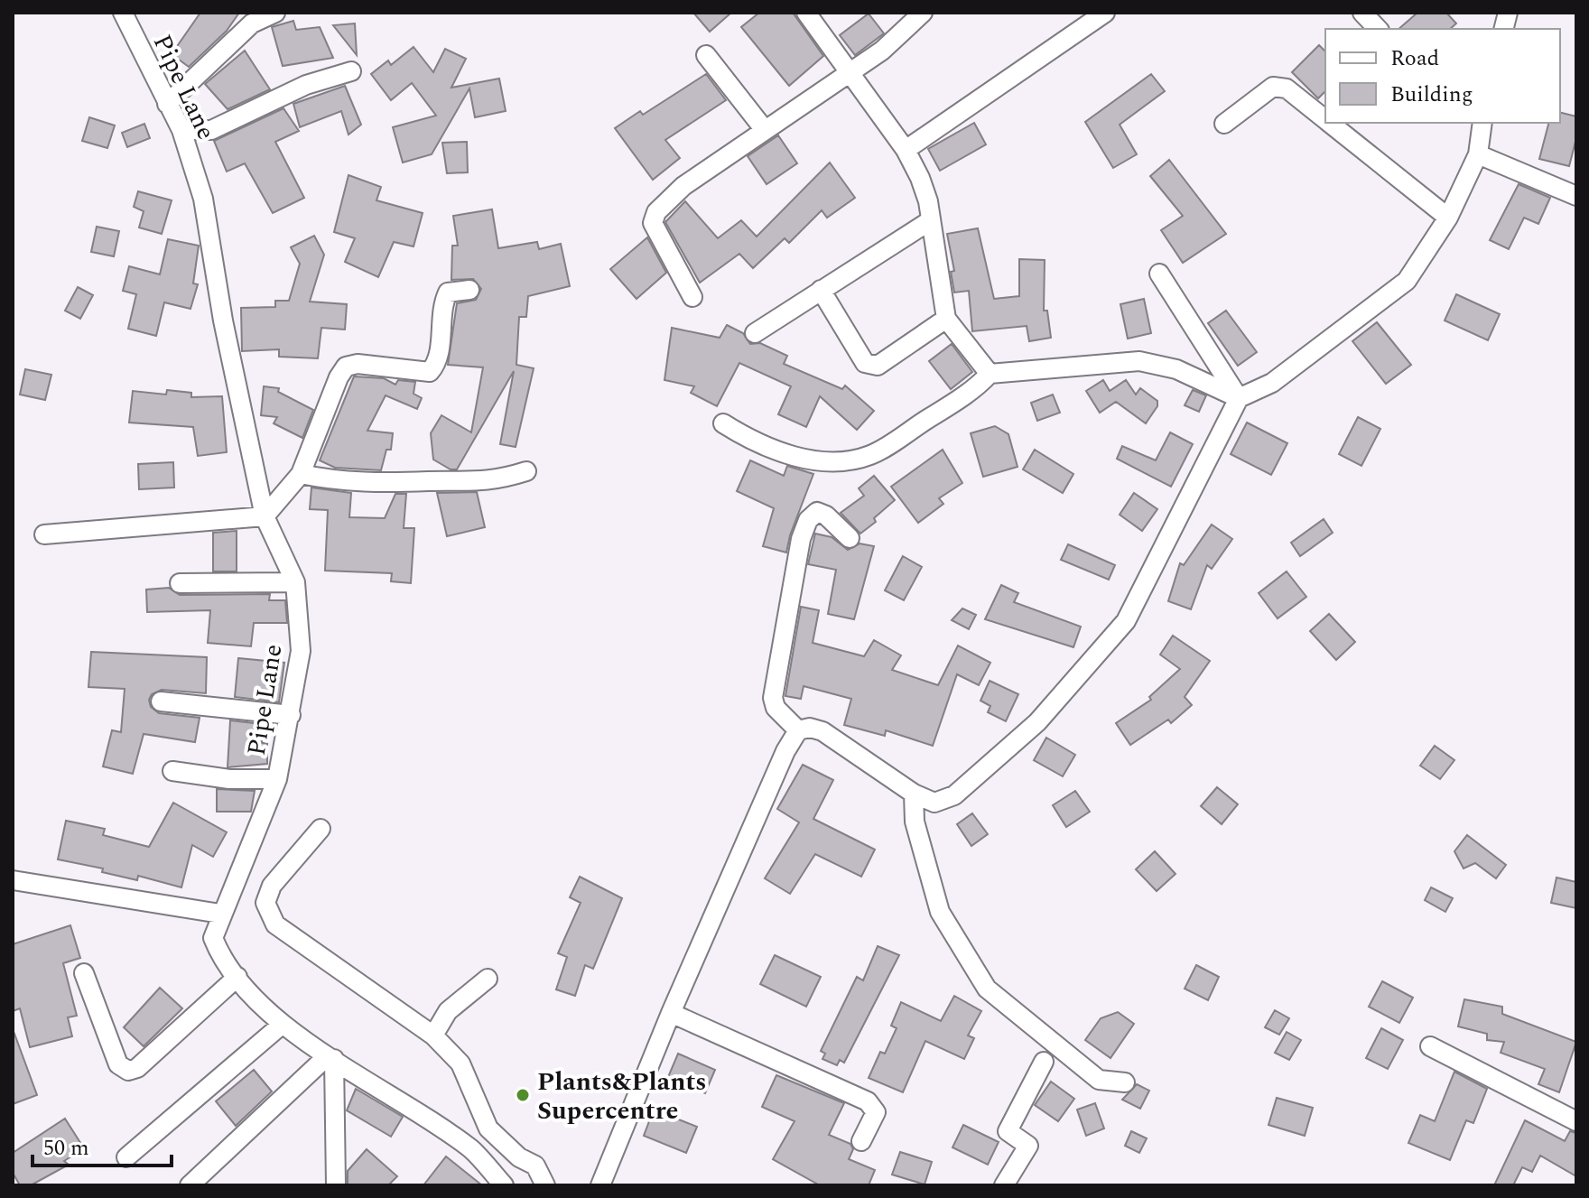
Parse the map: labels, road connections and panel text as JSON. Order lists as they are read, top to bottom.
{
  "streets": {
    "street": ["Pipe Lane"]
  },
  "places": ["Plants&Plants Supercentre"],
  "legend": ["Road", "Building"],
  "scale_bar": "50 m"
}
